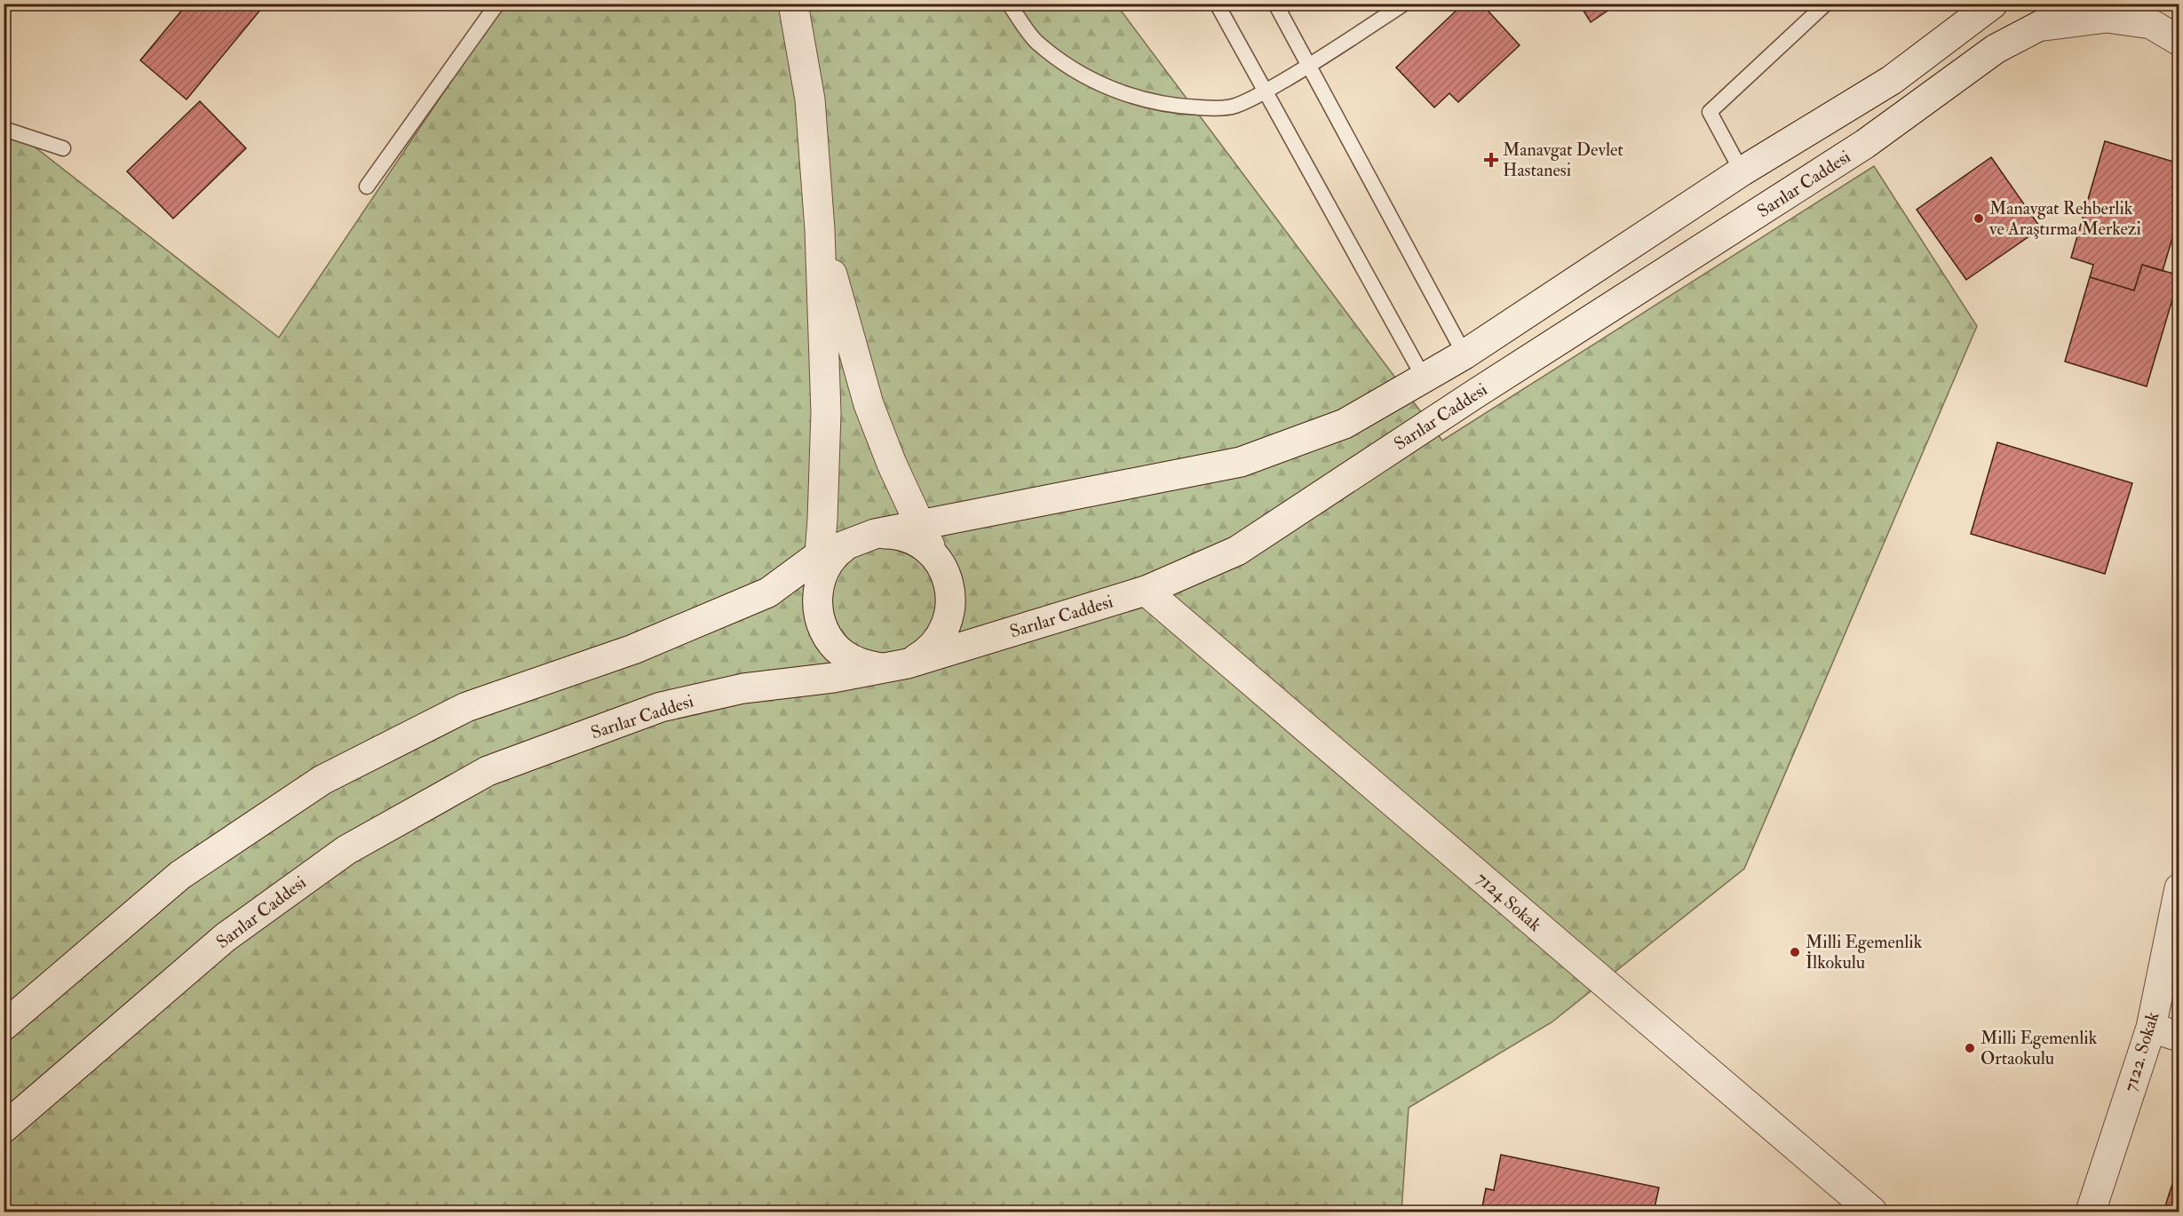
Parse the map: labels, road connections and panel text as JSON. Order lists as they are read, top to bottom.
{
  "streets": {
    "street": ["Sarılar Caddesi", "7124 Sokak", "7122. Sokak"]
  },
  "crossings": [
    ["Sarılar Caddesi", "7124 Sokak"]
  ],
  "places": {
    "health": ["Manavgat Devlet Hastanesi"],
    "other": ["Manavgat Rehberlik ve Araştırma Merkezi", "Milli Egemenlik İlkokulu", "Milli Egemenlik Ortaokulu"]
  }
}
